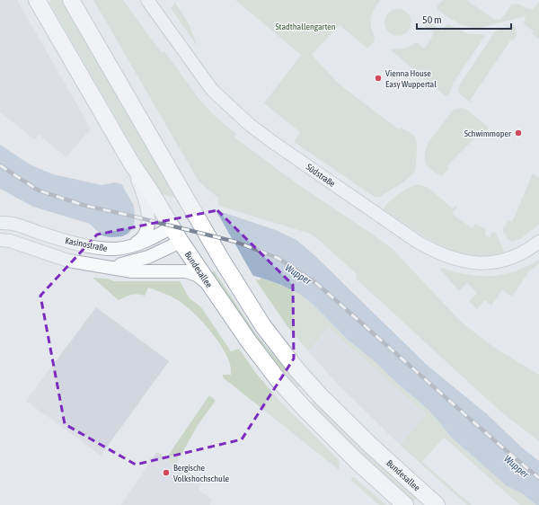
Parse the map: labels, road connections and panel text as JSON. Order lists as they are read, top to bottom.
{
  "streets": {
    "main road": ["Bundesallee"],
    "street": ["Südstraße", "Kasinostraße"]
  },
  "crossings": [
    ["Kasinostraße", "Bundesallee"]
  ],
  "water": ["Wupper"],
  "parks": ["Stadthallengarten"],
  "places": ["Vienna House Easy Wuppertal", "Schwimmoper", "Bergische Volkshochschule"],
  "scale_bar": "50 m"
}
